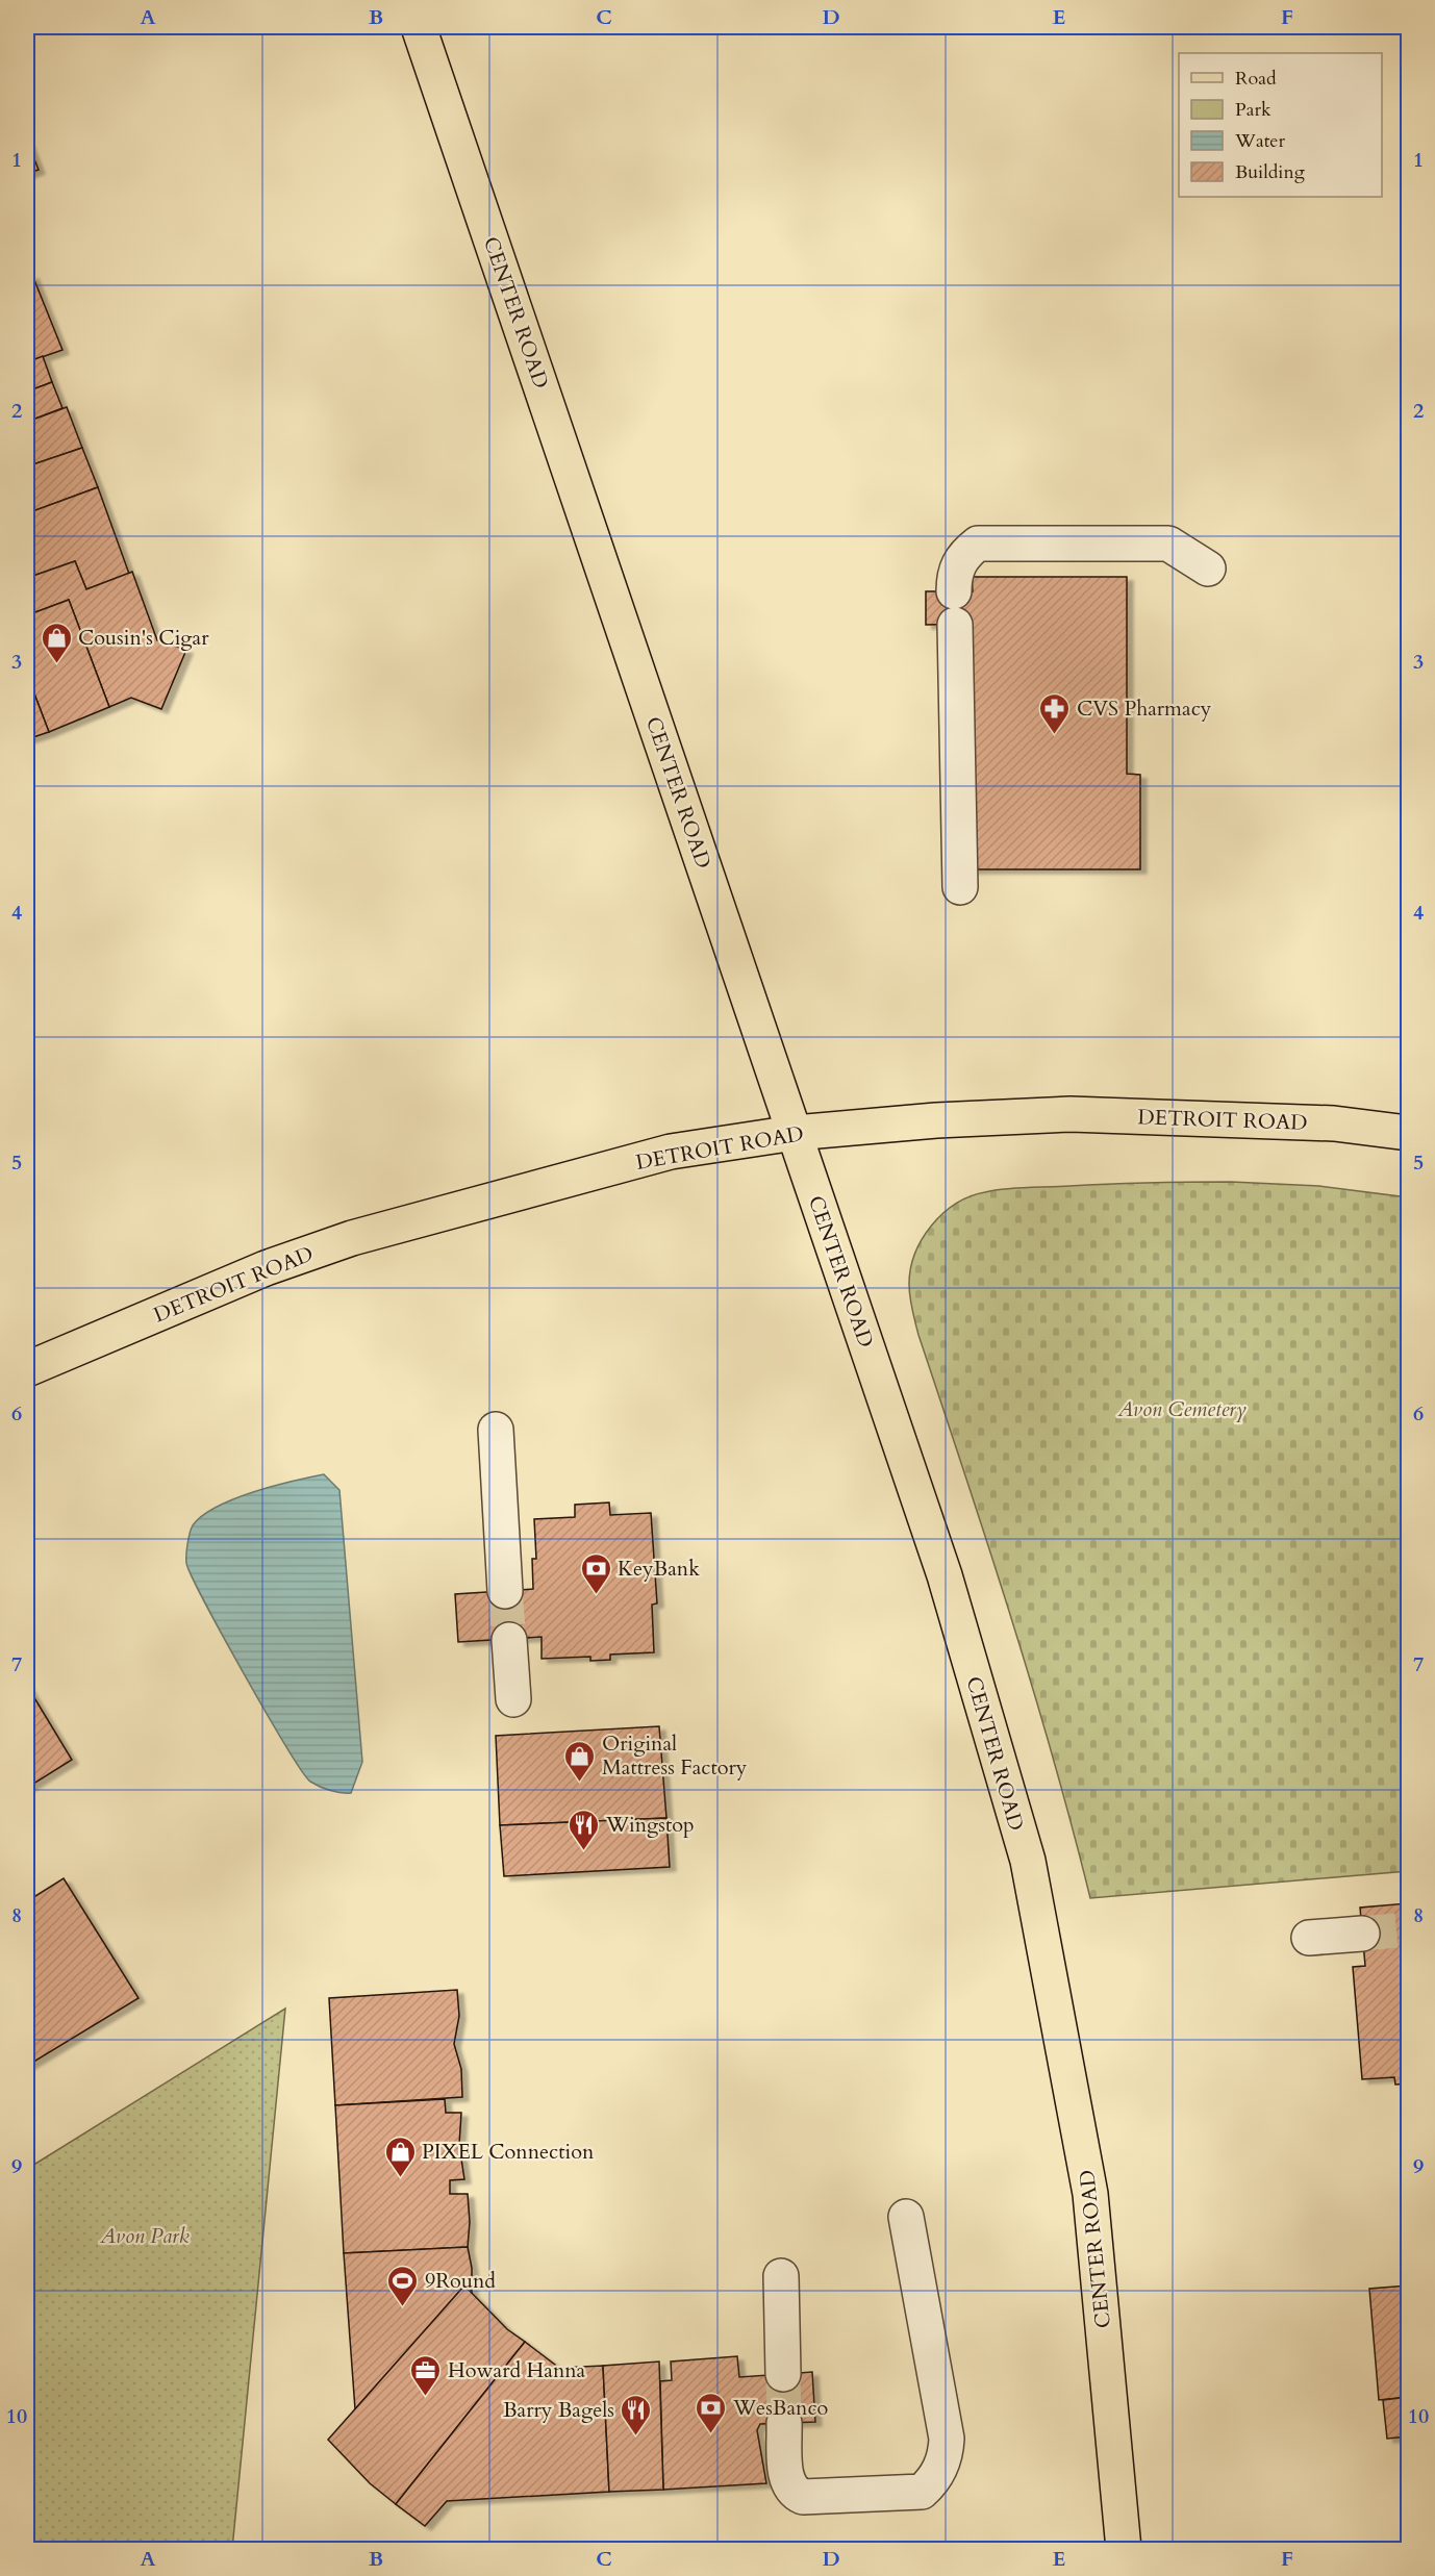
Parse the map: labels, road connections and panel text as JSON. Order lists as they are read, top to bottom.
{
  "streets": {
    "main road": ["CENTER ROAD", "DETROIT ROAD"]
  },
  "crossings": [
    ["CENTER ROAD", "DETROIT ROAD"]
  ],
  "parks": ["Avon Cemetery", "Avon Park"],
  "places": {
    "shop": ["Cousin's Cigar", "Original Mattress Factory", "PIXEL Connection"],
    "pharmacy": ["CVS Pharmacy"],
    "bank": ["KeyBank", "WesBanco"],
    "restaurant": ["Wingstop", "Barry Bagels"],
    "sports": ["9Round"],
    "office": ["Howard Hanna"]
  },
  "legend": [
    "Road",
    "Park",
    "Water",
    "Building"
  ],
  "grid": {
    "columns": [
      "A",
      "B",
      "C",
      "D",
      "E",
      "F"
    ],
    "rows": [
      "1",
      "2",
      "3",
      "4",
      "5",
      "6",
      "7",
      "8",
      "9",
      "10"
    ]
  }
}
